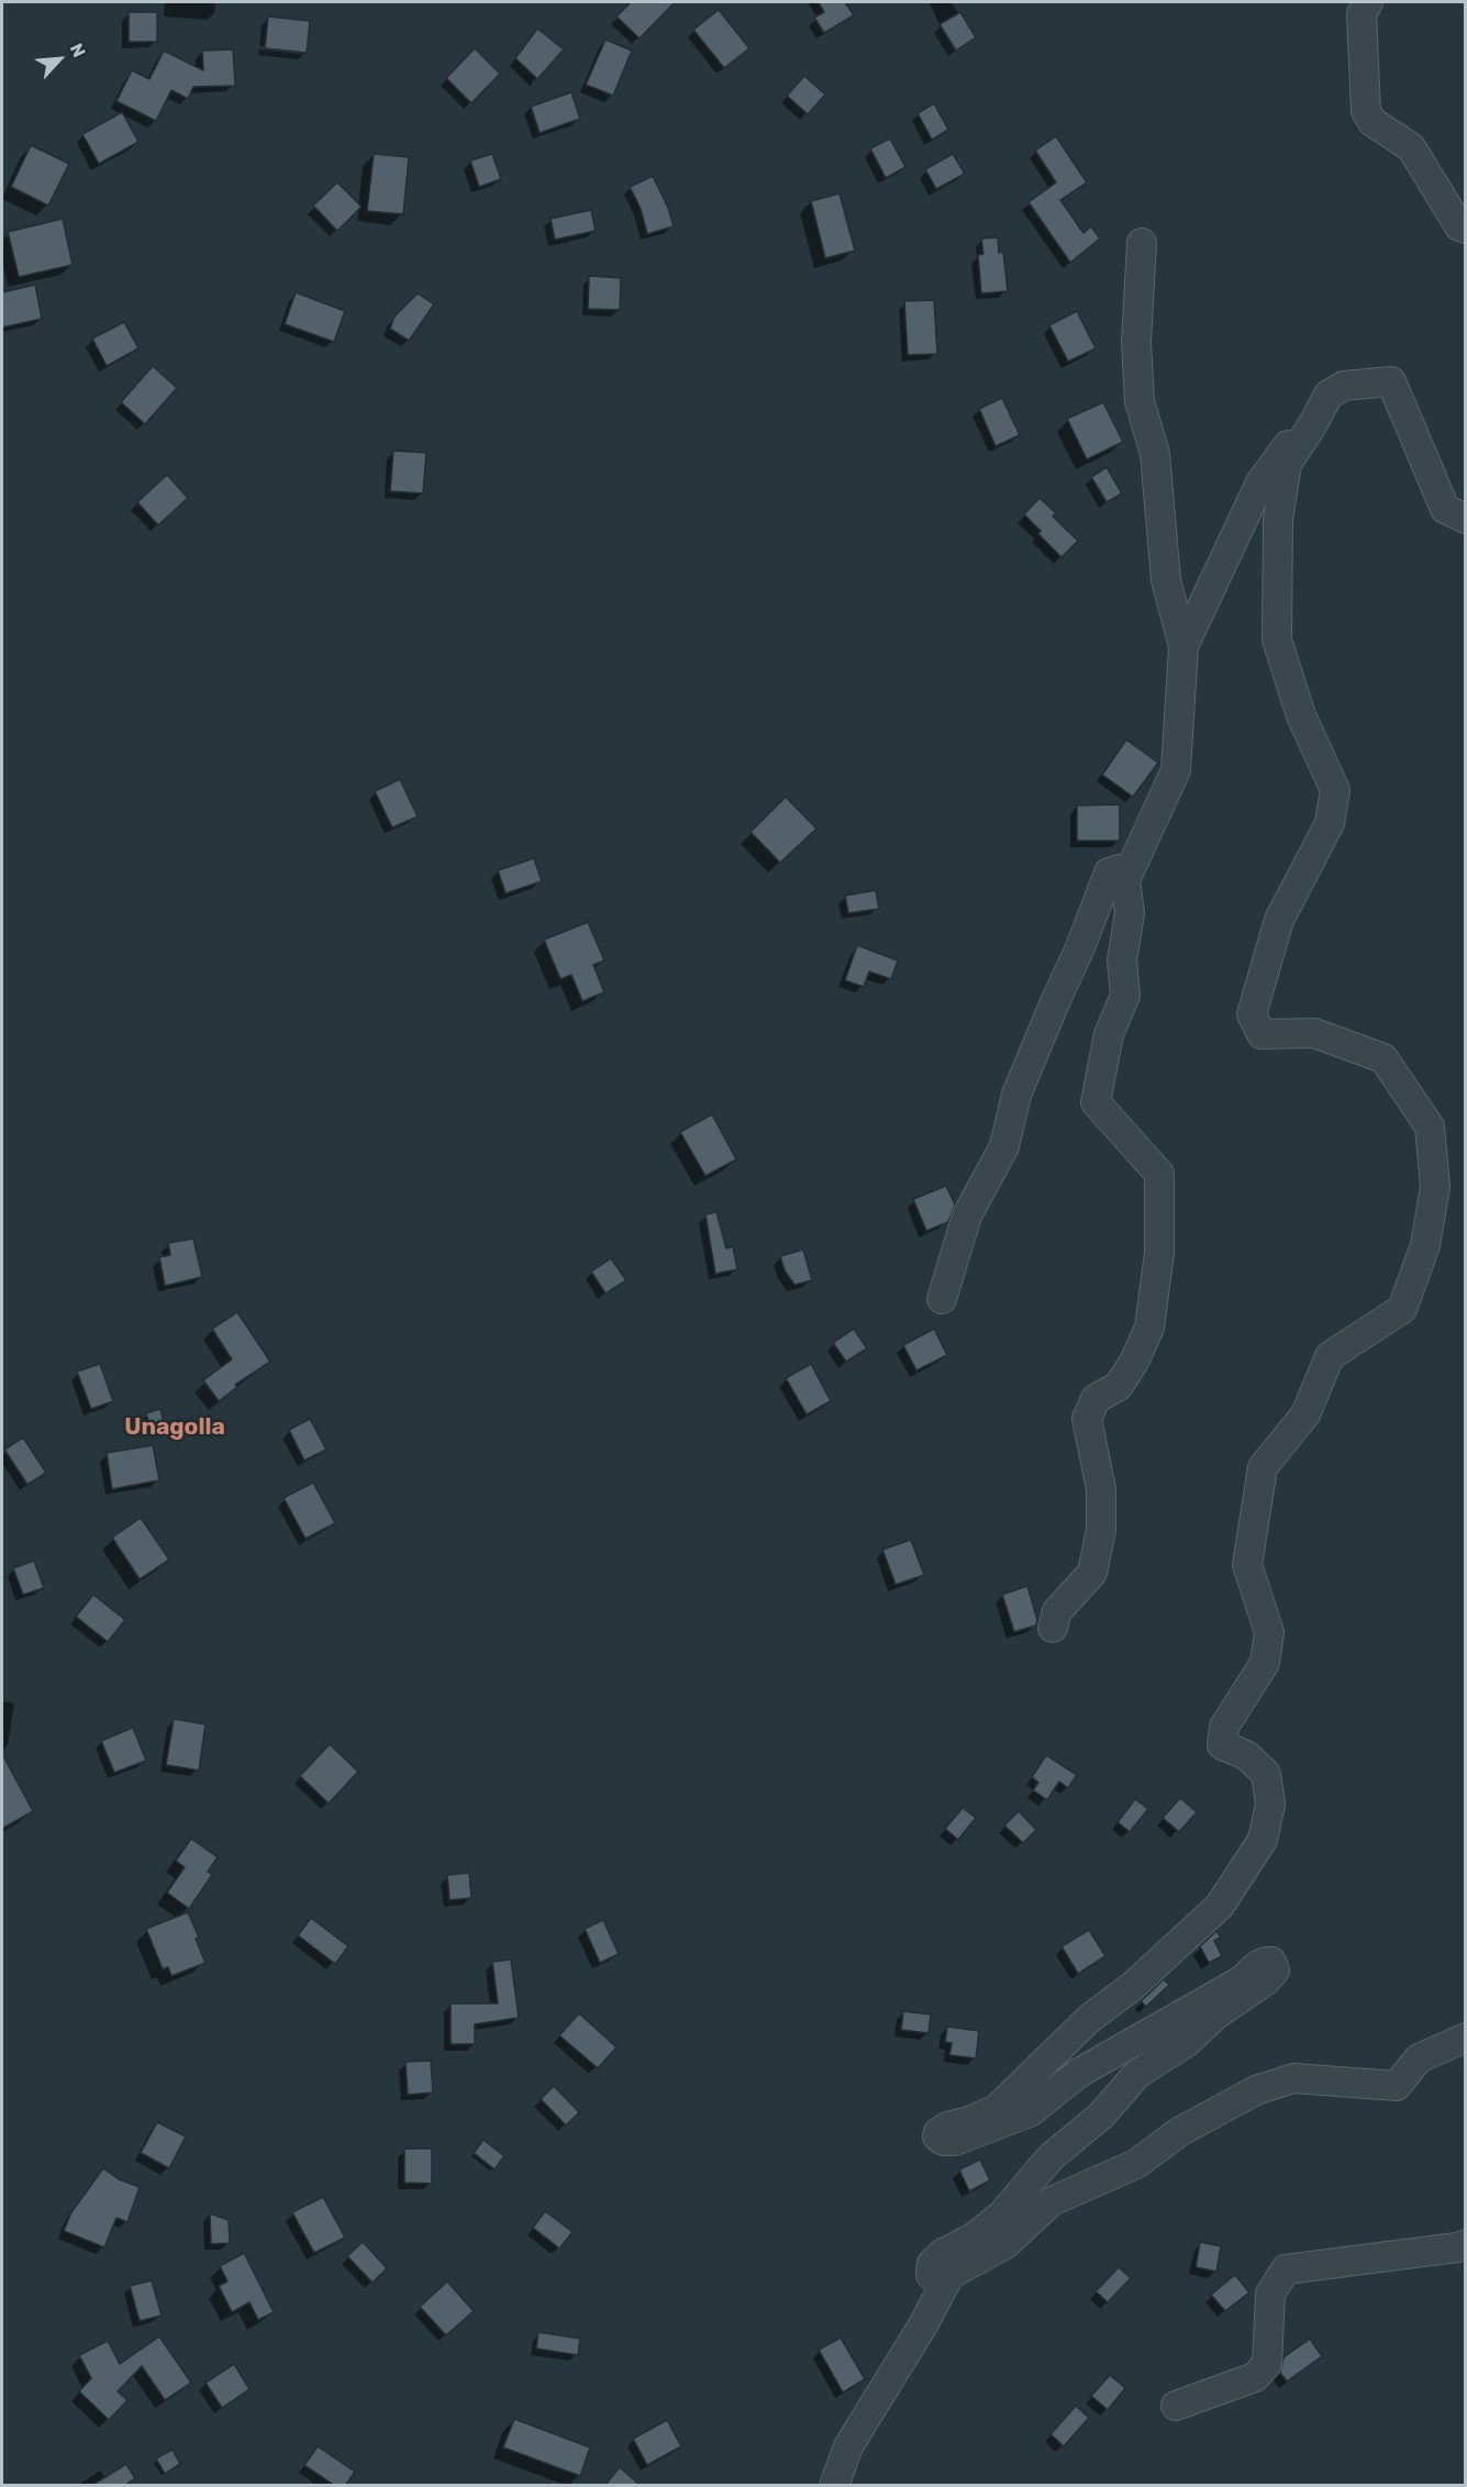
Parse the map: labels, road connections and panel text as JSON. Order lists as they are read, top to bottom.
{
  "districts": ["Unagolla"],
  "north": "top right"
}
